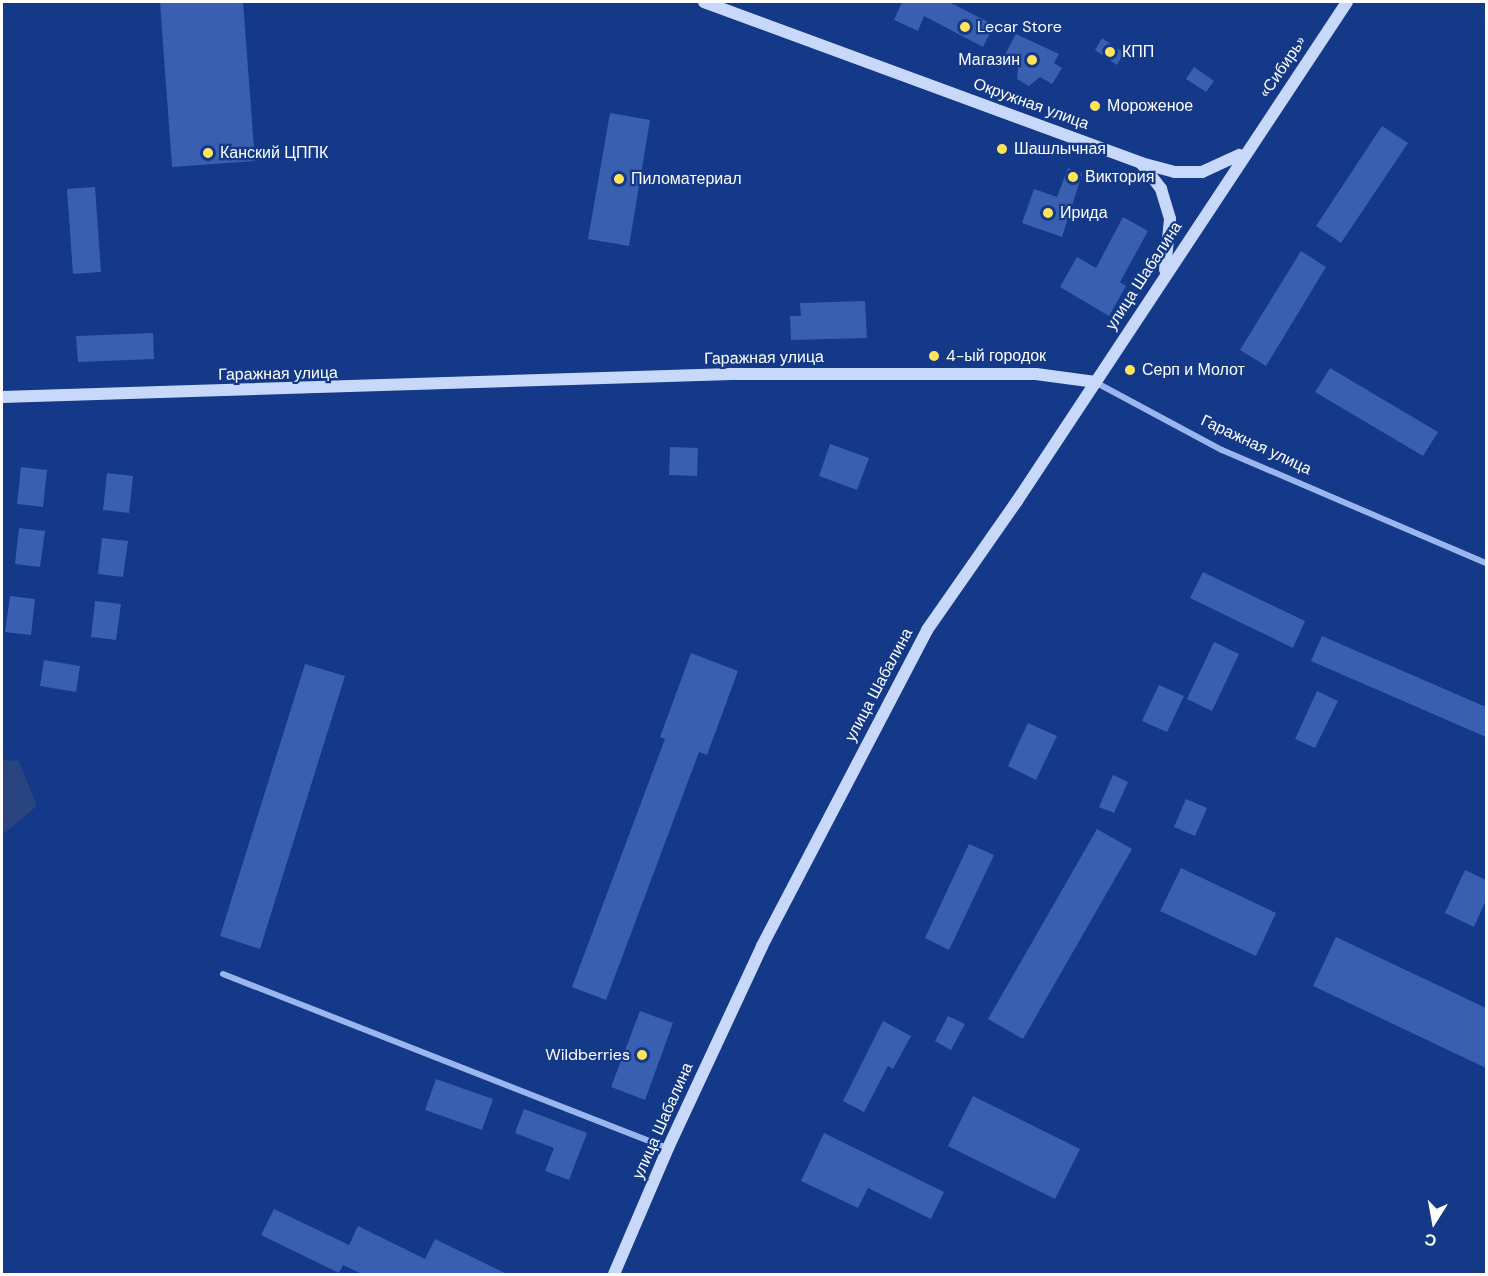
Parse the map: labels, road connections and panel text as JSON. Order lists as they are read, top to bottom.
{
  "streets": {
    "street": [
      "«Сибирь»",
      "Окружная улица",
      "улица Шабалина",
      "Гаражная улица"
    ]
  },
  "crossings": [
    ["«Сибирь»", "Окружная улица"],
    ["«Сибирь»", "улица Шабалина"],
    ["Окружная улица", "улица Шабалина"],
    ["улица Шабалина", "Гаражная улица"]
  ],
  "places": [
    "Lecar Store",
    "КПП",
    "Магазин",
    "Мороженое",
    "Шашлычная",
    "Канский ЦППК",
    "Виктория",
    "Пиломатериал",
    "Ирида",
    "4-ый городок",
    "Серп и Молот",
    "Wildberries"
  ],
  "north": "bottom"
}
